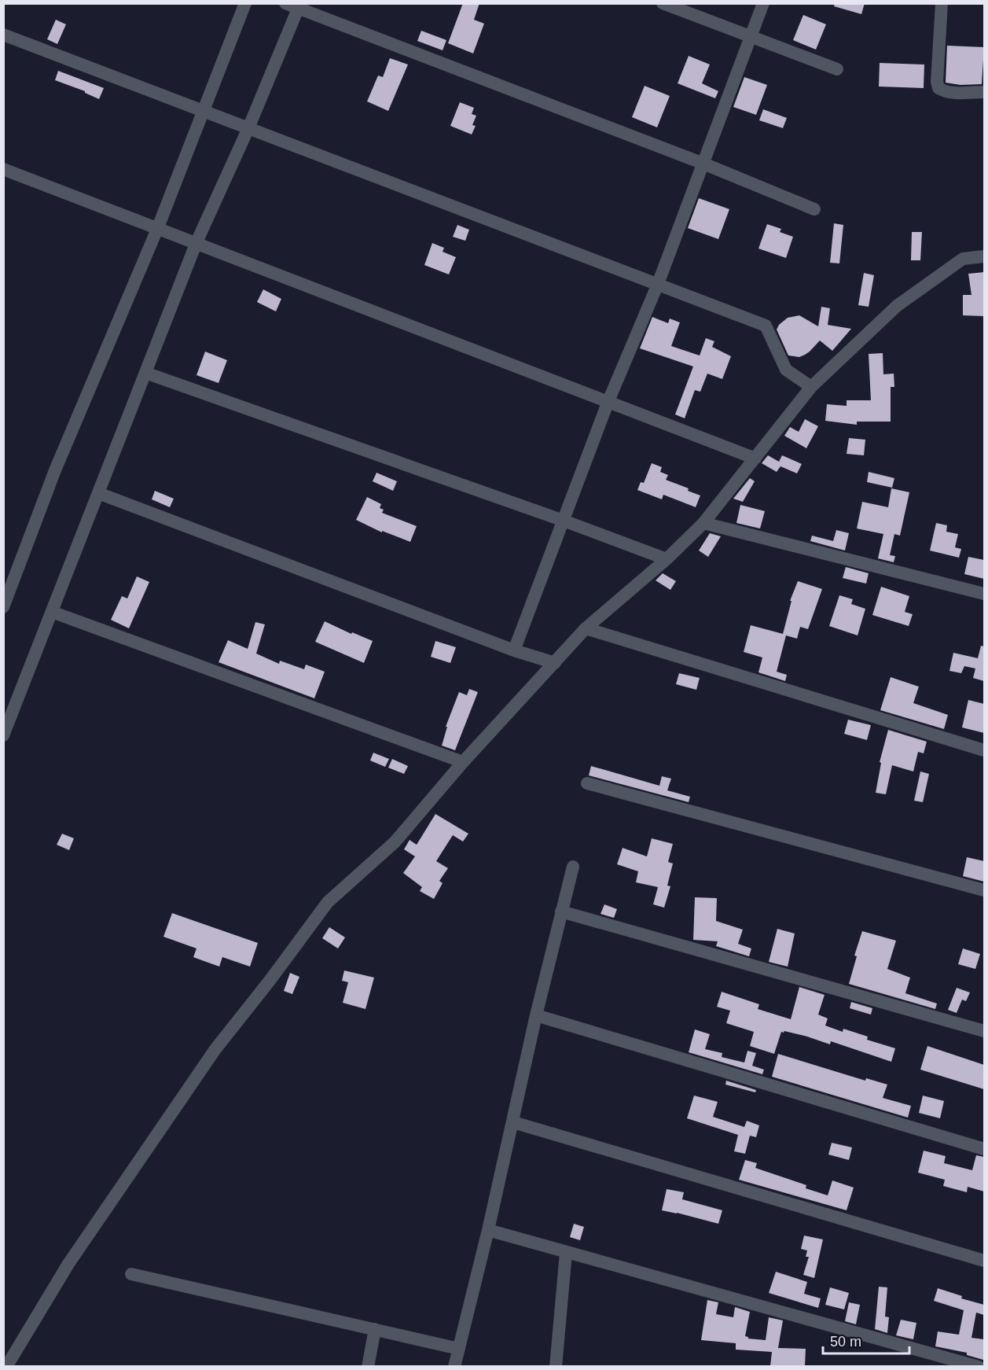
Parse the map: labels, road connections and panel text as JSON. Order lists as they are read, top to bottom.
{
  "scale_bar": "50 m"
}
